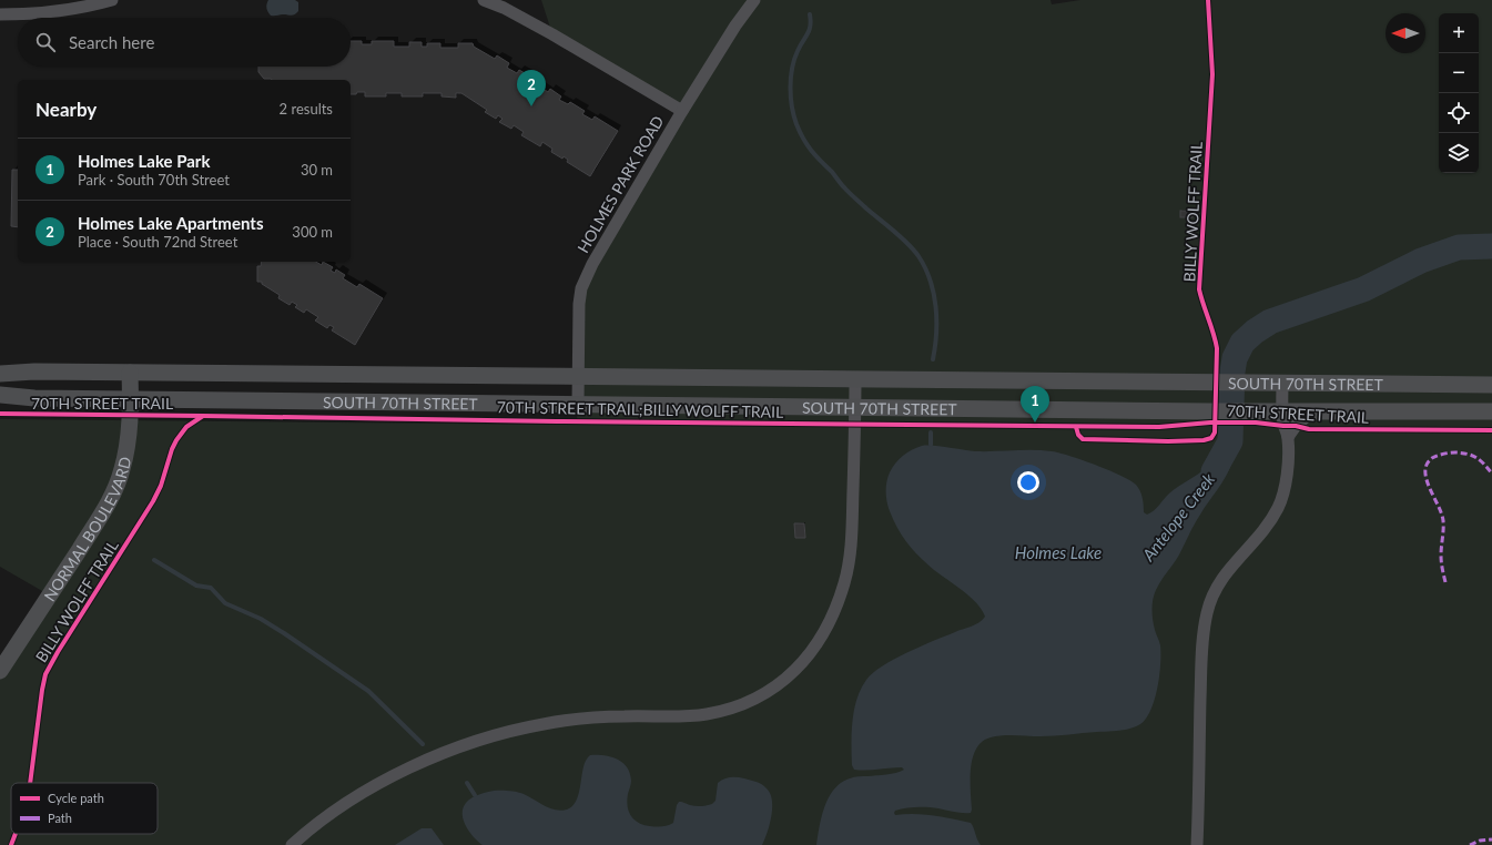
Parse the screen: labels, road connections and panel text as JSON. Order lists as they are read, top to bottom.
{
  "streets": {
    "main road": ["SOUTH 70TH STREET", "NORMAL BOULEVARD"],
    "street": ["HOLMES PARK ROAD"],
    "cycle path": ["BILLY WOLFF TRAIL", "70TH STREET TRAIL"]
  },
  "crossings": [
    ["HOLMES PARK ROAD", "SOUTH 70TH STREET"],
    ["SOUTH 70TH STREET", "NORMAL BOULEVARD"]
  ],
  "water": ["Antelope Creek", "Holmes Lake"],
  "legend": ["Cycle path", "Path"],
  "north": "left",
  "page": {
    "map_buttons": ["+", "−"],
    "search": "Search here",
    "pins": ["2", "1"],
    "heading": ["Nearby", "2 results"],
    "list": [
      {
        "mark": "1",
        "name": "Holmes Lake Park",
        "note": "Park · South 70th Street",
        "value": "30 m"
      },
      {
        "mark": "2",
        "name": "Holmes Lake Apartments",
        "note": "Place · South 72nd Street",
        "value": "300 m"
      }
    ]
  }
}
